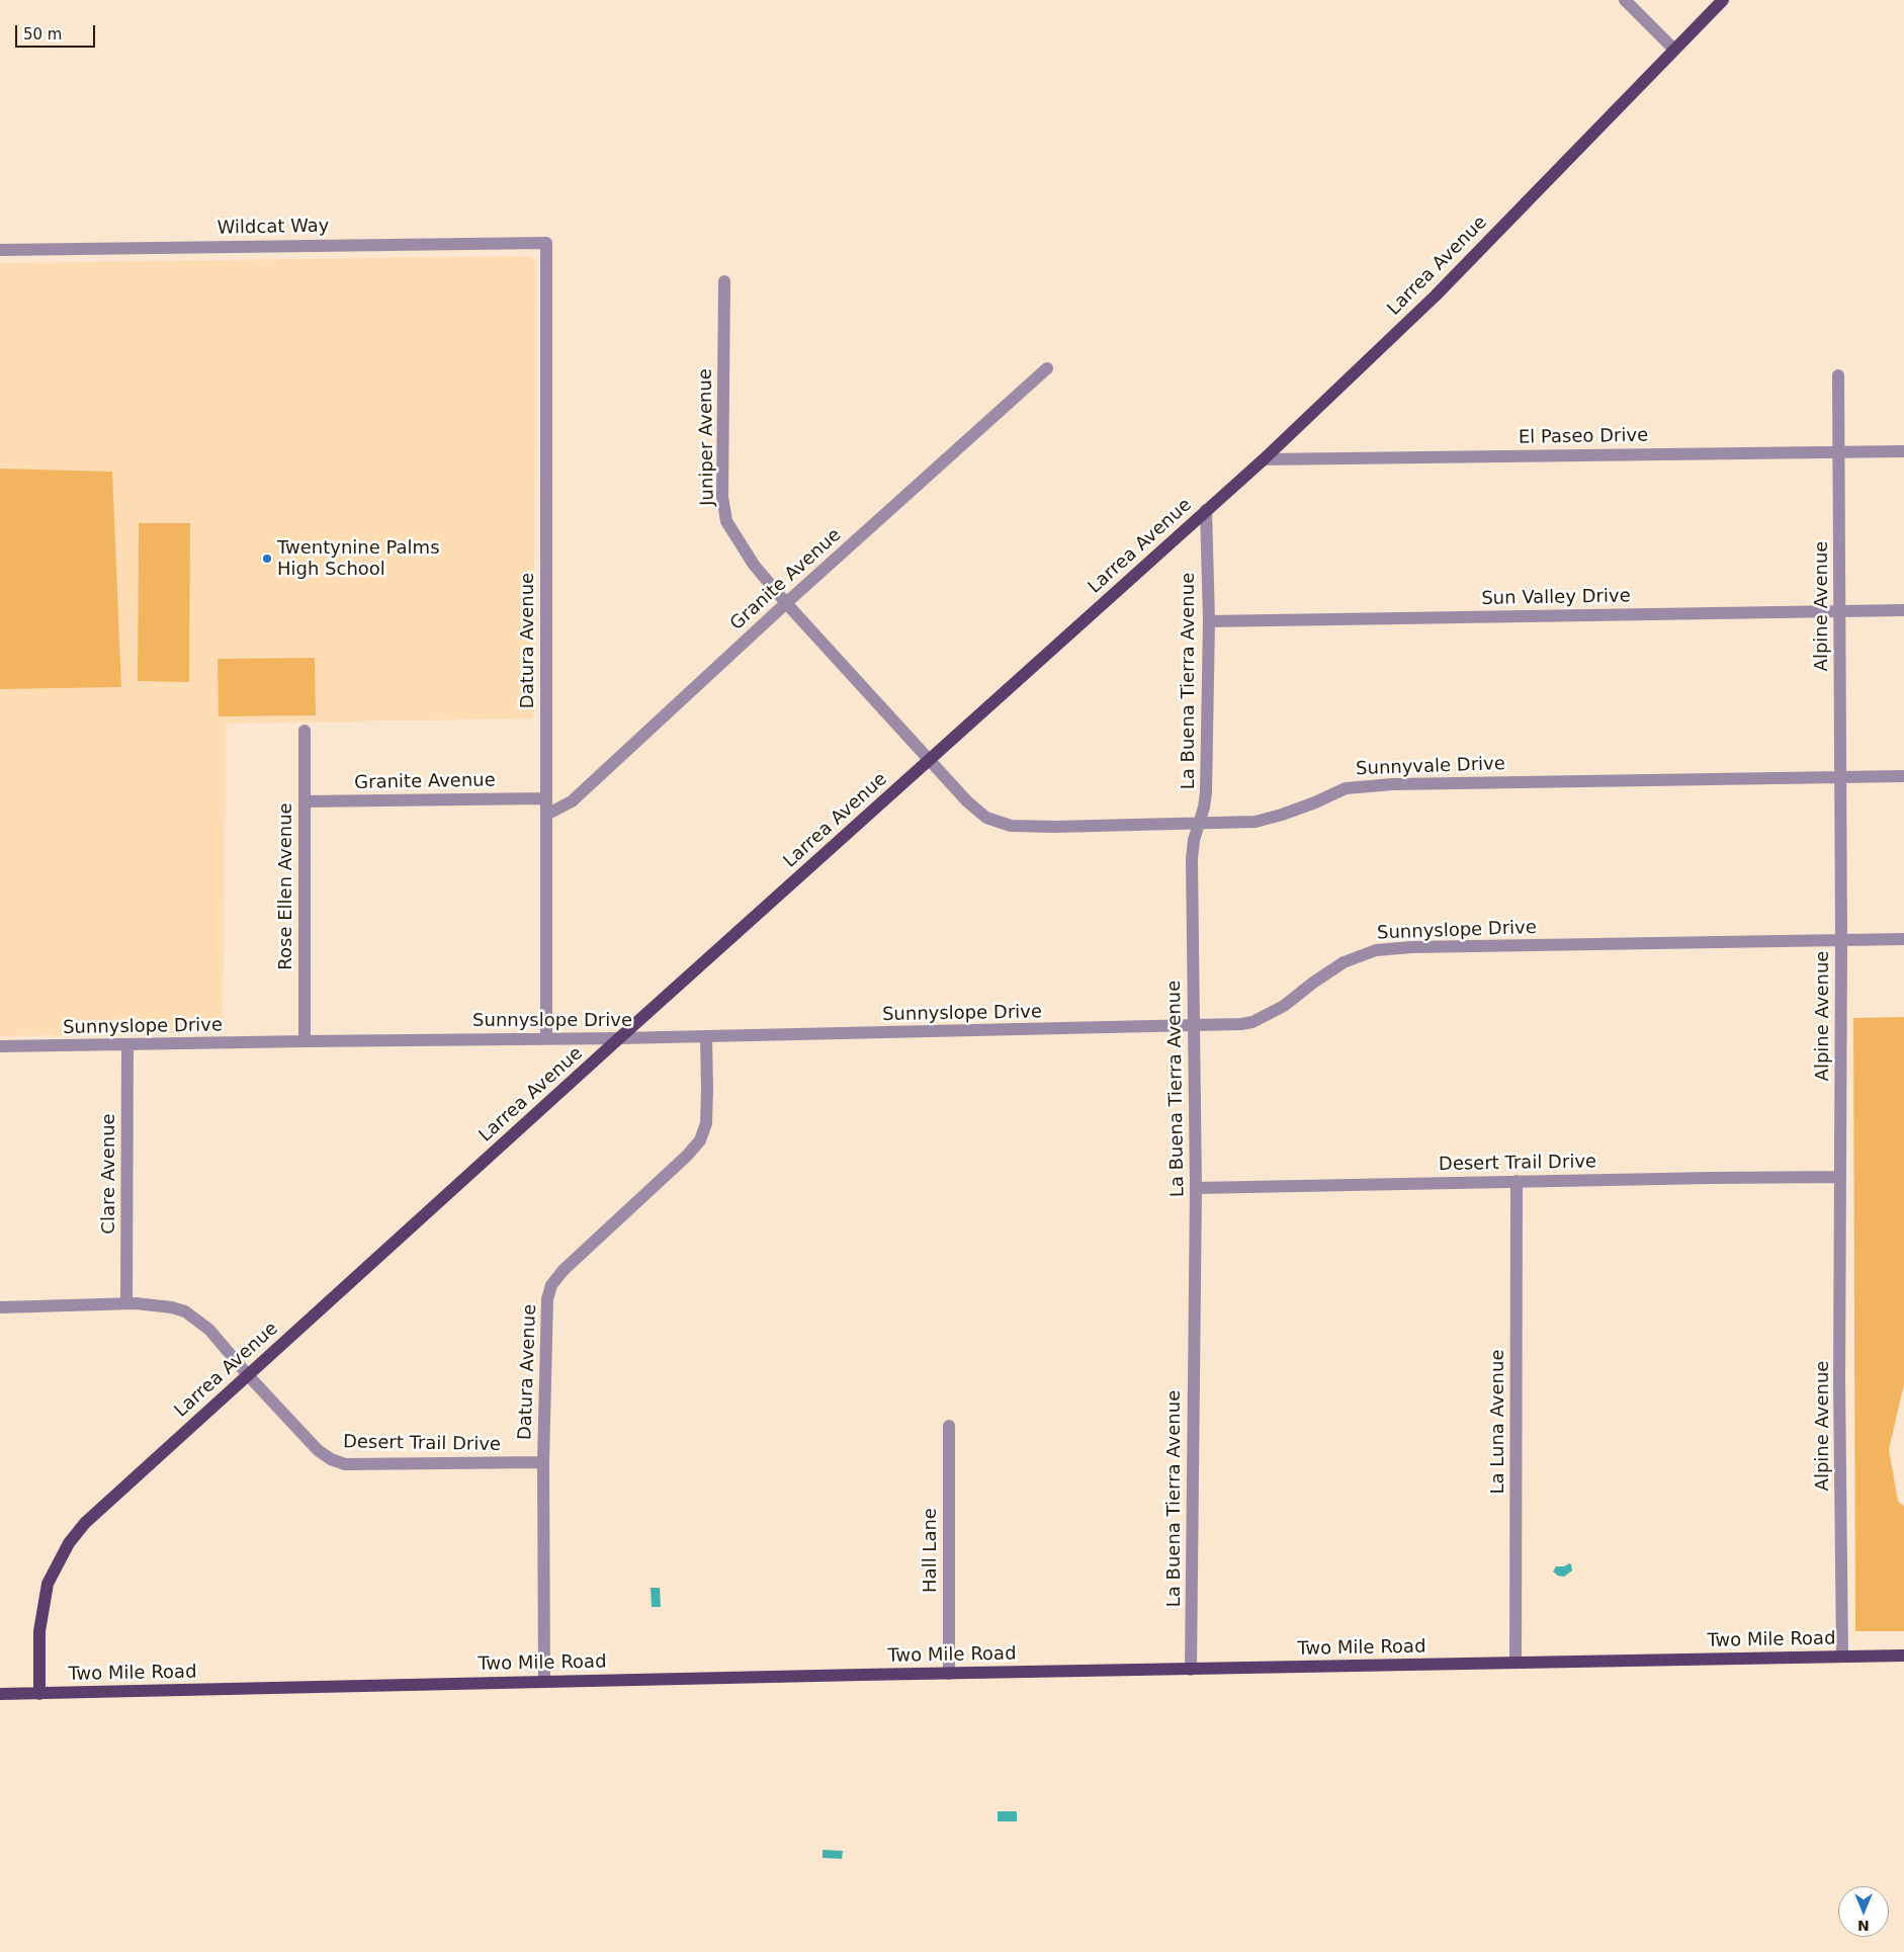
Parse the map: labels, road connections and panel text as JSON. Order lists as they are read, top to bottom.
{
  "streets": {
    "main road": ["Larrea Avenue", "Two Mile Road"],
    "street": [
      "Wildcat Way",
      "Juniper Avenue",
      "El Paseo Drive",
      "Granite Avenue",
      "Sun Valley Drive",
      "Alpine Avenue",
      "Datura Avenue",
      "La Buena Tierra Avenue",
      "Sunnyvale Drive",
      "Rose Ellen Avenue",
      "Sunnyslope Drive",
      "Desert Trail Drive",
      "Clare Avenue",
      "La Luna Avenue",
      "Hall Lane"
    ]
  },
  "crossings": [
    ["Wildcat Way", "Datura Avenue"],
    ["Larrea Avenue", "Juniper Avenue"],
    ["Larrea Avenue", "El Paseo Drive"],
    ["Larrea Avenue", "La Buena Tierra Avenue"],
    ["Larrea Avenue", "Sunnyvale Drive"],
    ["Larrea Avenue", "Sunnyslope Drive"],
    ["Larrea Avenue", "Desert Trail Drive"],
    ["Larrea Avenue", "Two Mile Road"],
    ["Juniper Avenue", "Granite Avenue"],
    ["Juniper Avenue", "Sunnyvale Drive"],
    ["El Paseo Drive", "Alpine Avenue"],
    ["Granite Avenue", "Datura Avenue"],
    ["Granite Avenue", "Rose Ellen Avenue"],
    ["Sun Valley Drive", "Alpine Avenue"],
    ["Sun Valley Drive", "La Buena Tierra Avenue"],
    ["Alpine Avenue", "Sunnyvale Drive"],
    ["Alpine Avenue", "Sunnyslope Drive"],
    ["Alpine Avenue", "Desert Trail Drive"],
    ["Alpine Avenue", "Two Mile Road"],
    ["Datura Avenue", "Sunnyslope Drive"],
    ["Datura Avenue", "Desert Trail Drive"],
    ["Datura Avenue", "Two Mile Road"],
    ["La Buena Tierra Avenue", "Sunnyvale Drive"],
    ["La Buena Tierra Avenue", "Sunnyslope Drive"],
    ["La Buena Tierra Avenue", "Desert Trail Drive"],
    ["La Buena Tierra Avenue", "Two Mile Road"],
    ["Rose Ellen Avenue", "Sunnyslope Drive"],
    ["Sunnyslope Drive", "Clare Avenue"],
    ["Desert Trail Drive", "Clare Avenue"],
    ["Desert Trail Drive", "La Luna Avenue"],
    ["La Luna Avenue", "Two Mile Road"],
    ["Hall Lane", "Two Mile Road"]
  ],
  "places": ["Twentynine Palms High School"],
  "scale_bar": "50 m",
  "north": "bottom"
}
